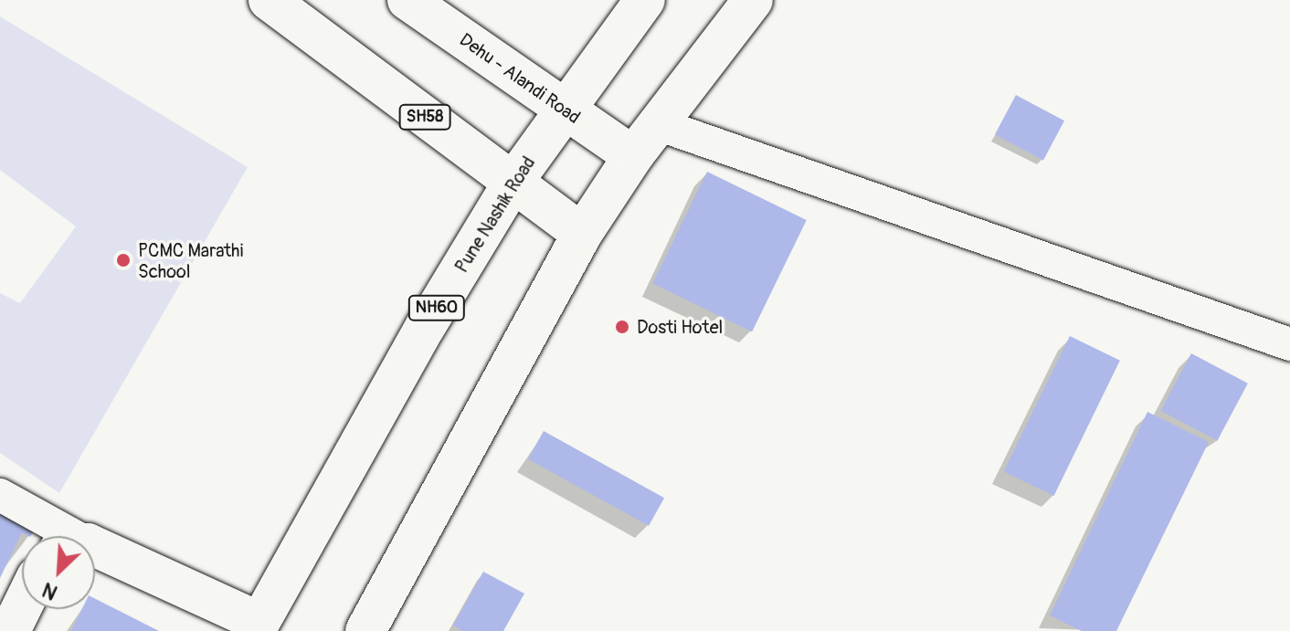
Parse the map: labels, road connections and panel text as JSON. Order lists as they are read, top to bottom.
{
  "streets": {
    "main road": [
      "Dehu - Alandi Road",
      "SH58",
      "Pune Nashik Road",
      "NH60"
    ]
  },
  "crossings": [
    ["Dehu - Alandi Road", "Pune Nashik Road"],
    ["SH58", "Pune Nashik Road"]
  ],
  "places": ["PCMC Marathi School", "Dosti Hotel"],
  "north": "bottom left"
}
